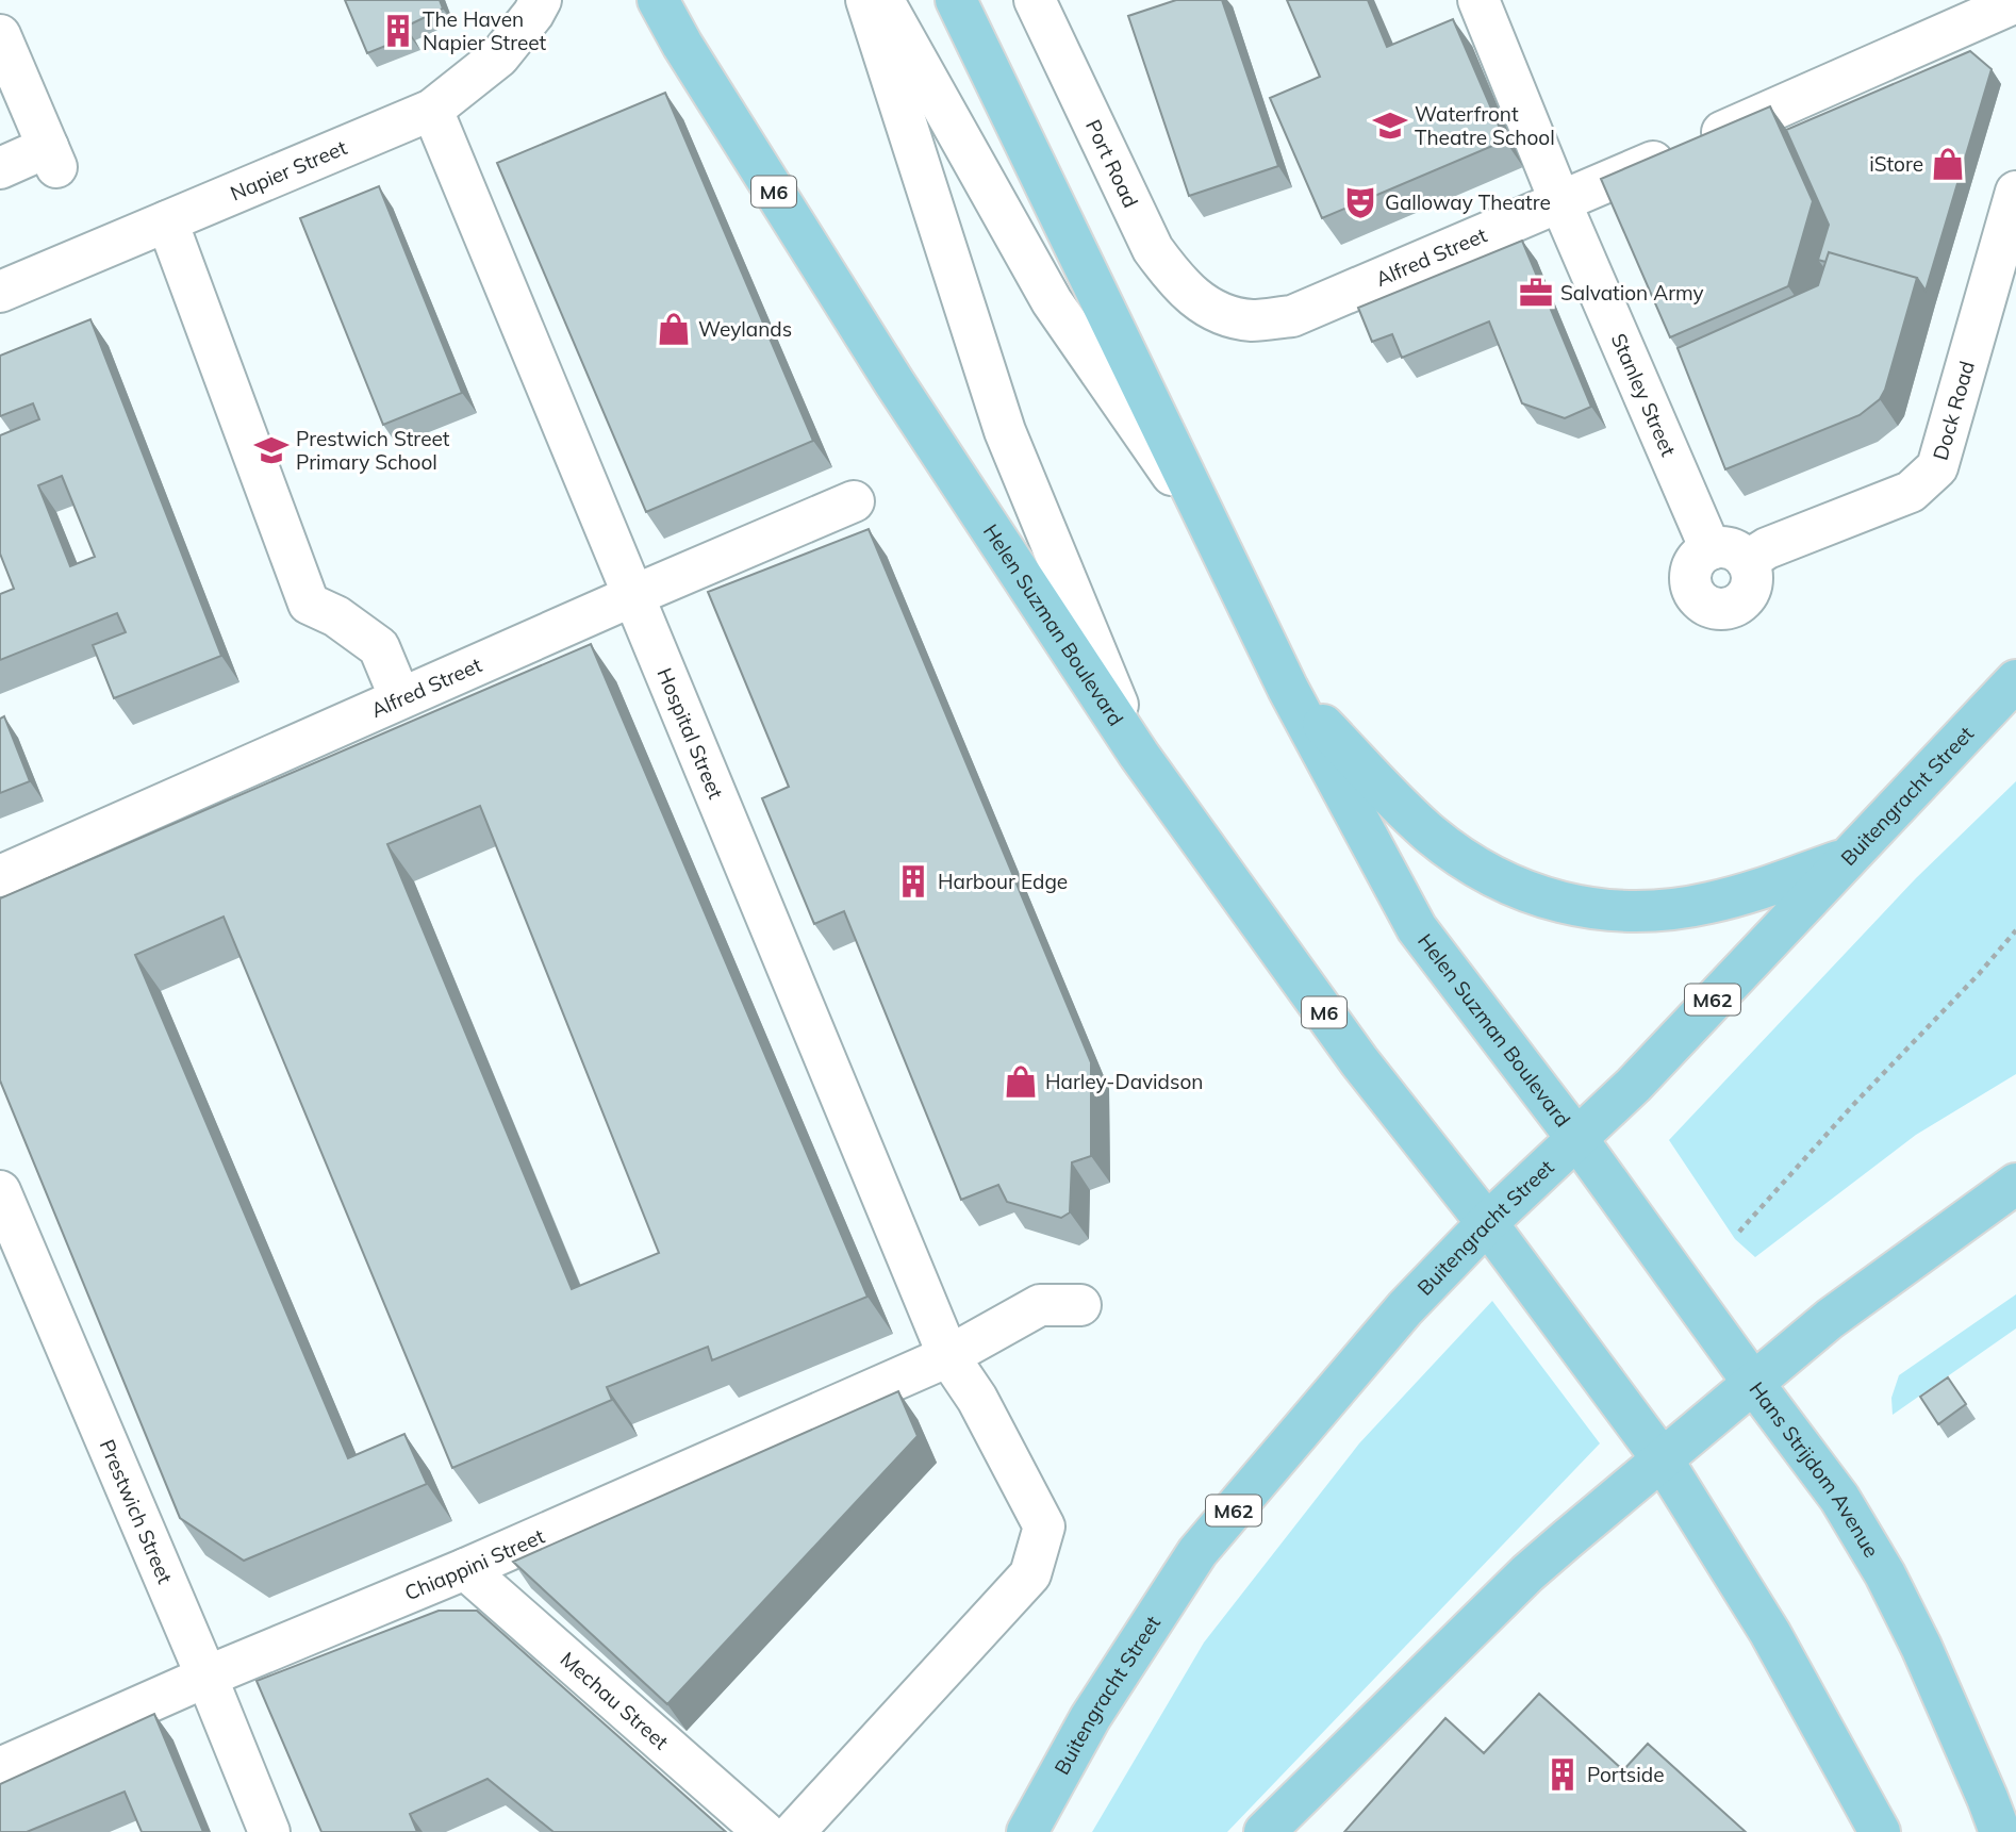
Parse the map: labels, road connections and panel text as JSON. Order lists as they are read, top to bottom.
{
  "streets": {
    "main road": [
      "M6",
      "Helen Suzman Boulevard",
      "Buitengracht Street",
      "M62",
      "Hans Strijdom Avenue"
    ],
    "street": [
      "Port Road",
      "Napier Street",
      "Alfred Street",
      "Stanley Street",
      "Dock Road",
      "Hospital Street",
      "Prestwich Street",
      "Chiappini Street",
      "Mechau Street"
    ]
  },
  "crossings": [
    ["Port Road", "Alfred Street"],
    ["Napier Street", "Hospital Street"],
    ["M6", "Helen Suzman Boulevard"],
    ["M6", "Buitengracht Street"],
    ["Alfred Street", "Stanley Street"],
    ["Alfred Street", "Hospital Street"],
    ["Stanley Street", "Dock Road"],
    ["Helen Suzman Boulevard", "Buitengracht Street"],
    ["Helen Suzman Boulevard", "Hans Strijdom Avenue"],
    ["Hospital Street", "Chiappini Street"],
    ["Buitengracht Street", "Hans Strijdom Avenue"],
    ["Prestwich Street", "Chiappini Street"],
    ["Chiappini Street", "Mechau Street"]
  ],
  "places": {
    "building": ["The Haven Napier Street", "Harbour Edge", "Portside"],
    "school or university": ["Waterfront Theatre School", "Prestwich Street Primary School"],
    "shop": ["iStore", "Weylands", "Harley-Davidson"],
    "theatre": ["Galloway Theatre"],
    "office": ["Salvation Army"]
  }
}
